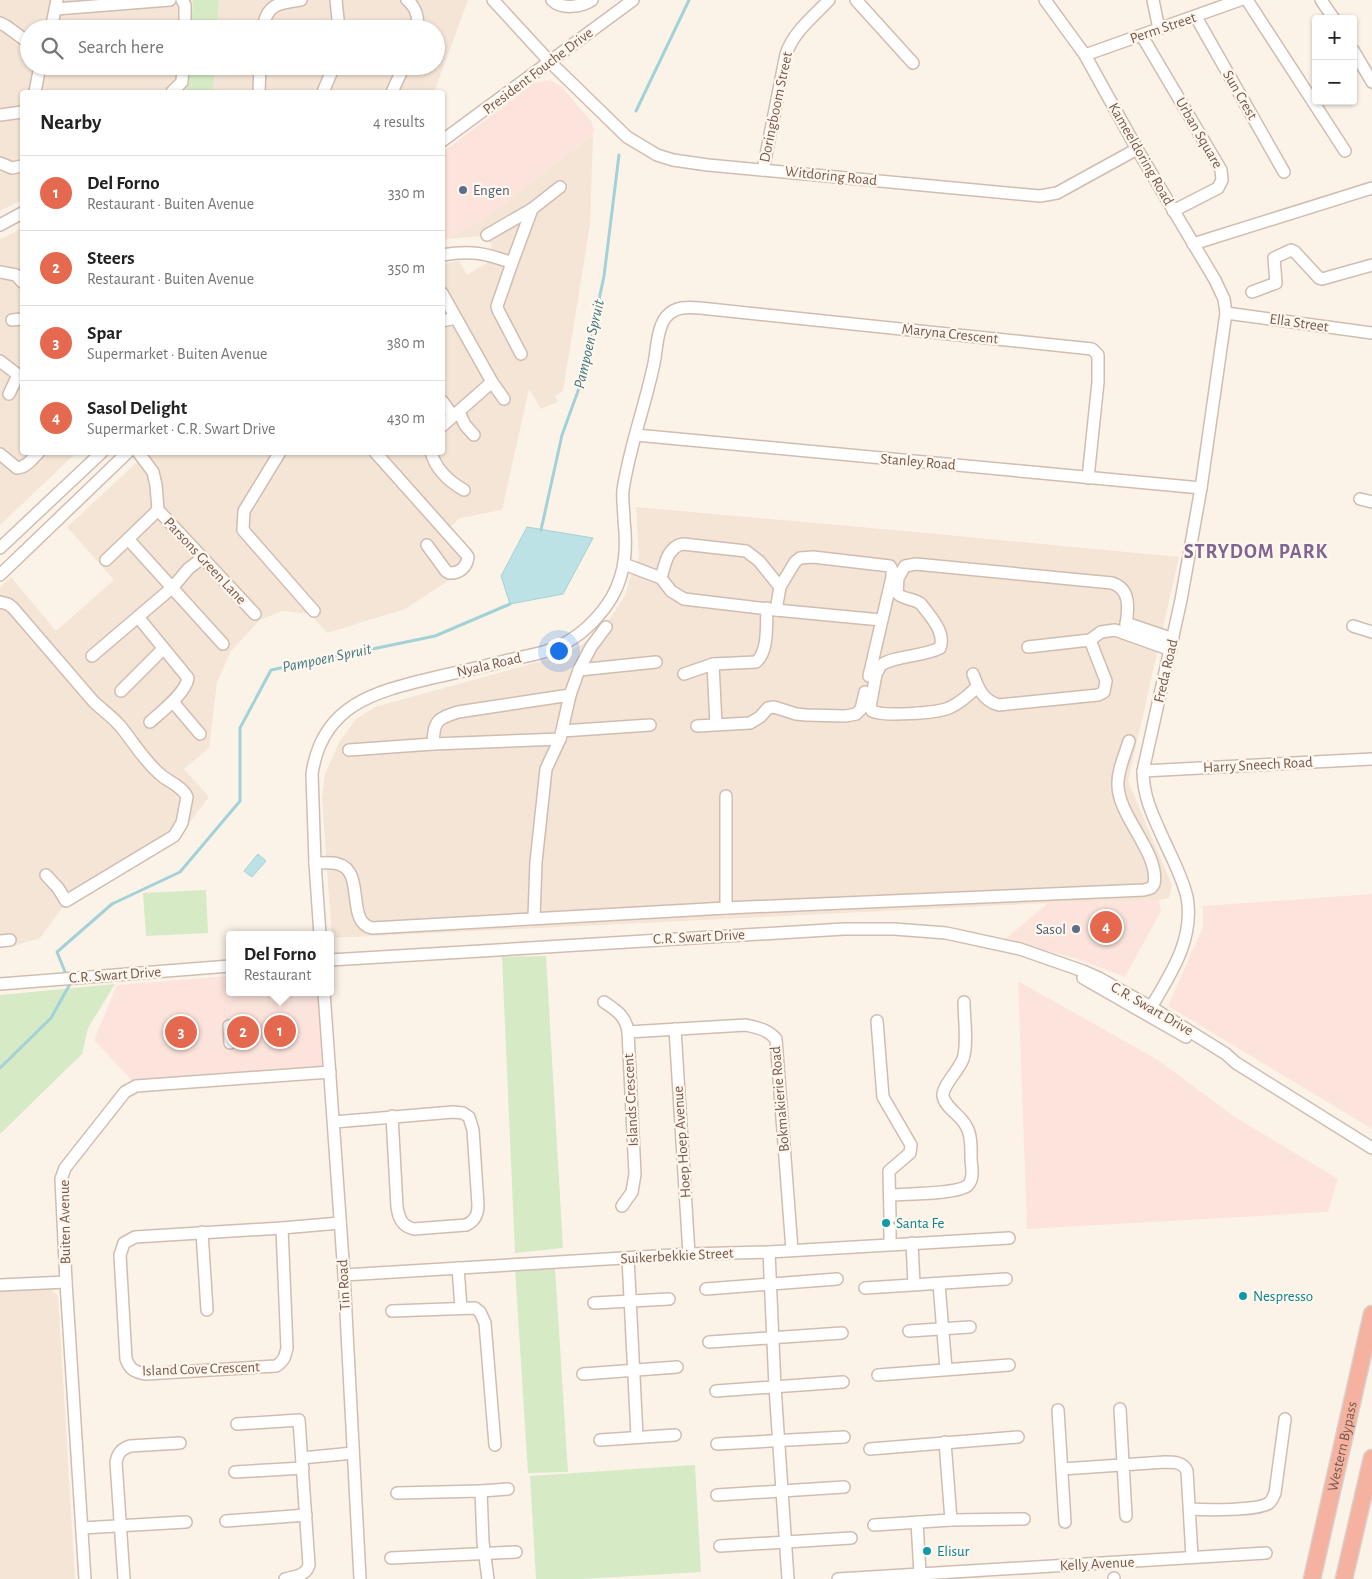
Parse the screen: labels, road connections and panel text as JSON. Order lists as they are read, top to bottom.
{
  "streets": {
    "highway": ["Western Bypass"],
    "street": [
      "Perm Street",
      "President Fouche Drive",
      "Sun Crest",
      "Doringboom Street",
      "Urban Square",
      "Kameeldoring Road",
      "Witdoring Road",
      "Ella Street",
      "Maryna Crescent",
      "Stanley Road",
      "Parsons Green Lane",
      "Nyala Road",
      "Freda Road",
      "Harry Sneech Road",
      "C.R. Swart Drive",
      "Bokmakierie Road",
      "Islands Crescent",
      "Hoep Hoep Avenue",
      "Buiten Avenue",
      "Suikerbekkie Street",
      "Tin Road",
      "Island Cove Crescent",
      "Kelly Avenue"
    ]
  },
  "crossings": [
    ["Perm Street", "Sun Crest"],
    ["Perm Street", "Urban Square"],
    ["Perm Street", "Kameeldoring Road"],
    ["President Fouche Drive", "Witdoring Road"],
    ["Doringboom Street", "Witdoring Road"],
    ["Urban Square", "Kameeldoring Road"],
    ["Kameeldoring Road", "Witdoring Road"],
    ["Kameeldoring Road", "Ella Street"],
    ["Kameeldoring Road", "Freda Road"],
    ["Ella Street", "Freda Road"],
    ["Maryna Crescent", "Stanley Road"],
    ["Maryna Crescent", "Nyala Road"],
    ["Stanley Road", "Nyala Road"],
    ["Stanley Road", "Freda Road"],
    ["Freda Road", "Harry Sneech Road"],
    ["Freda Road", "C.R. Swart Drive"],
    ["Bokmakierie Road", "Islands Crescent"],
    ["Bokmakierie Road", "Hoep Hoep Avenue"],
    ["Bokmakierie Road", "Suikerbekkie Street"],
    ["Hoep Hoep Avenue", "Suikerbekkie Street"],
    ["Buiten Avenue", "Tin Road"],
    ["Suikerbekkie Street", "Tin Road"],
    ["Tin Road", "Island Cove Crescent"]
  ],
  "districts": ["STRYDOM PARK"],
  "water": ["Pampoen Spruit"],
  "places": [
    "Engen",
    "Sasol",
    "Santa Fe",
    "Nespresso",
    "Elisur"
  ],
  "page": {
    "map_buttons": ["+", "−"],
    "search": "Search here",
    "heading": ["Nearby", "4 results"],
    "list": [
      {
        "mark": "1",
        "name": "Del Forno",
        "note": "Restaurant · Buiten Avenue",
        "value": "330 m"
      },
      {
        "mark": "2",
        "name": "Steers",
        "note": "Restaurant · Buiten Avenue",
        "value": "350 m"
      },
      {
        "mark": "3",
        "name": "Spar",
        "note": "Supermarket · Buiten Avenue",
        "value": "380 m"
      },
      {
        "mark": "4",
        "name": "Sasol Delight",
        "note": "Supermarket · C.R. Swart Drive",
        "value": "430 m"
      }
    ],
    "pins": [
      "4",
      "1",
      "2",
      "3"
    ],
    "popup": ["Del Forno", "Restaurant"]
  }
}
